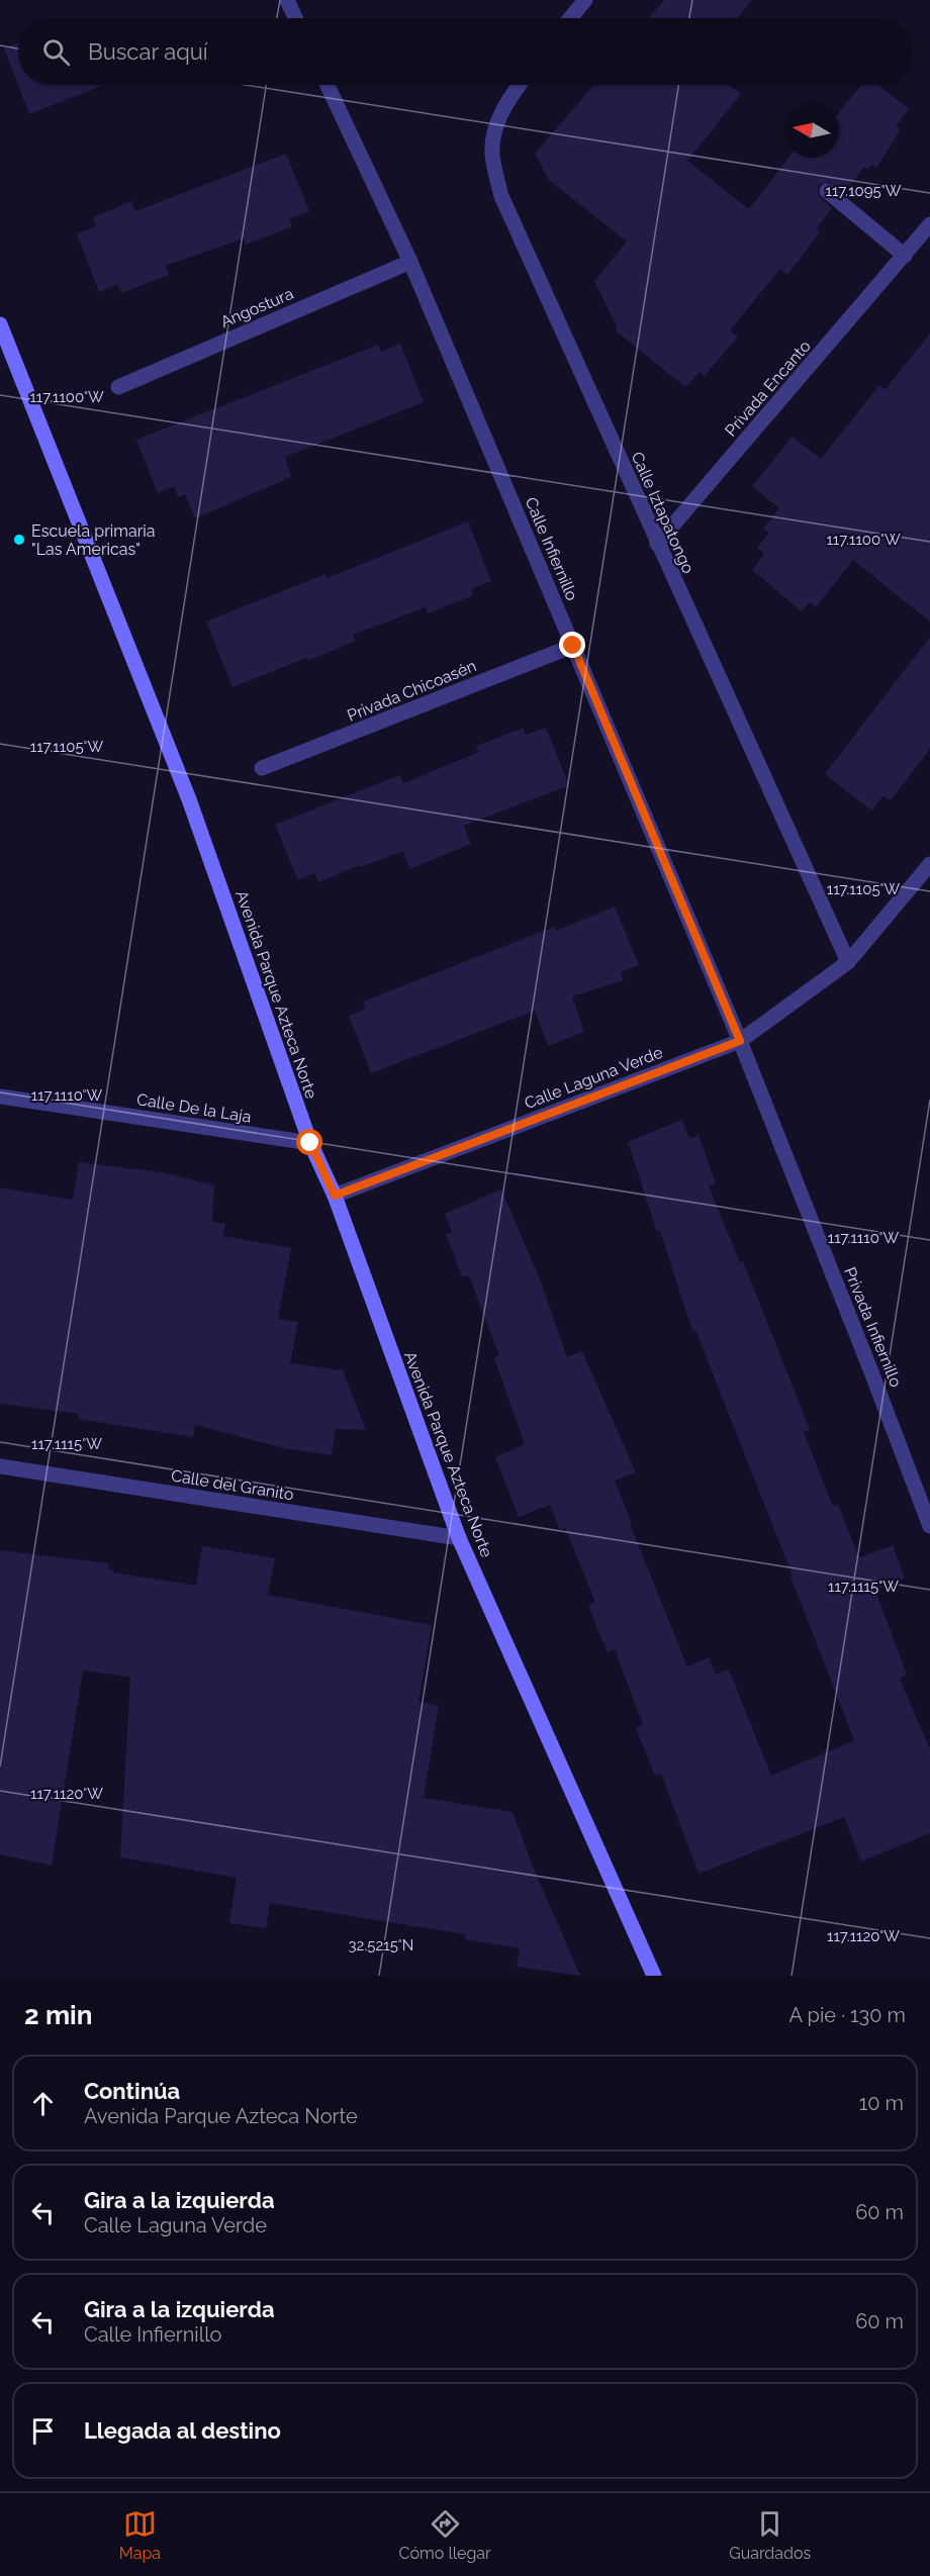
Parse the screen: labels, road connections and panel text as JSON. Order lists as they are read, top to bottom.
{
  "streets": {
    "street": [
      "Angostura",
      "Privada Encanto",
      "Calle Iztapatongo",
      "Calle Infiernillo",
      "Privada Chicoasén",
      "Avenida Parque Azteca Norte",
      "Calle Laguna Verde",
      "Calle De la Laja",
      "Privada Infiernillo",
      "Calle del Granito"
    ]
  },
  "crossings": [
    ["Angostura", "Calle Infiernillo"],
    ["Privada Encanto", "Calle Iztapatongo"],
    ["Calle Iztapatongo", "Calle Laguna Verde"],
    ["Calle Infiernillo", "Privada Chicoasén"],
    ["Calle Infiernillo", "Calle Laguna Verde"],
    ["Calle Infiernillo", "Privada Infiernillo"],
    ["Avenida Parque Azteca Norte", "Calle Laguna Verde"],
    ["Avenida Parque Azteca Norte", "Calle De la Laja"],
    ["Avenida Parque Azteca Norte", "Calle del Granito"],
    ["Calle Laguna Verde", "Privada Infiernillo"]
  ],
  "places": ["Escuela primaria \"Las Americas\""],
  "north": "left",
  "page": {
    "search": "Buscar aquí",
    "heading": ["2 min", "A pie · 130 m"],
    "list": [
      ["Continúa", "Avenida Parque Azteca Norte", "10 m"],
      ["Gira a la izquierda", "Calle Laguna Verde", "60 m"],
      ["Gira a la izquierda", "Calle Infiernillo", "60 m"],
      "Llegada al destino"
    ],
    "nav": ["Mapa", "Cómo llegar", "Guardados"]
  },
  "coordinates": [
    "117.1095°W",
    "117.1100°W",
    "117.1105°W",
    "117.1110°W",
    "117.1115°W",
    "117.1120°W",
    "32.5215°N"
  ]
}
